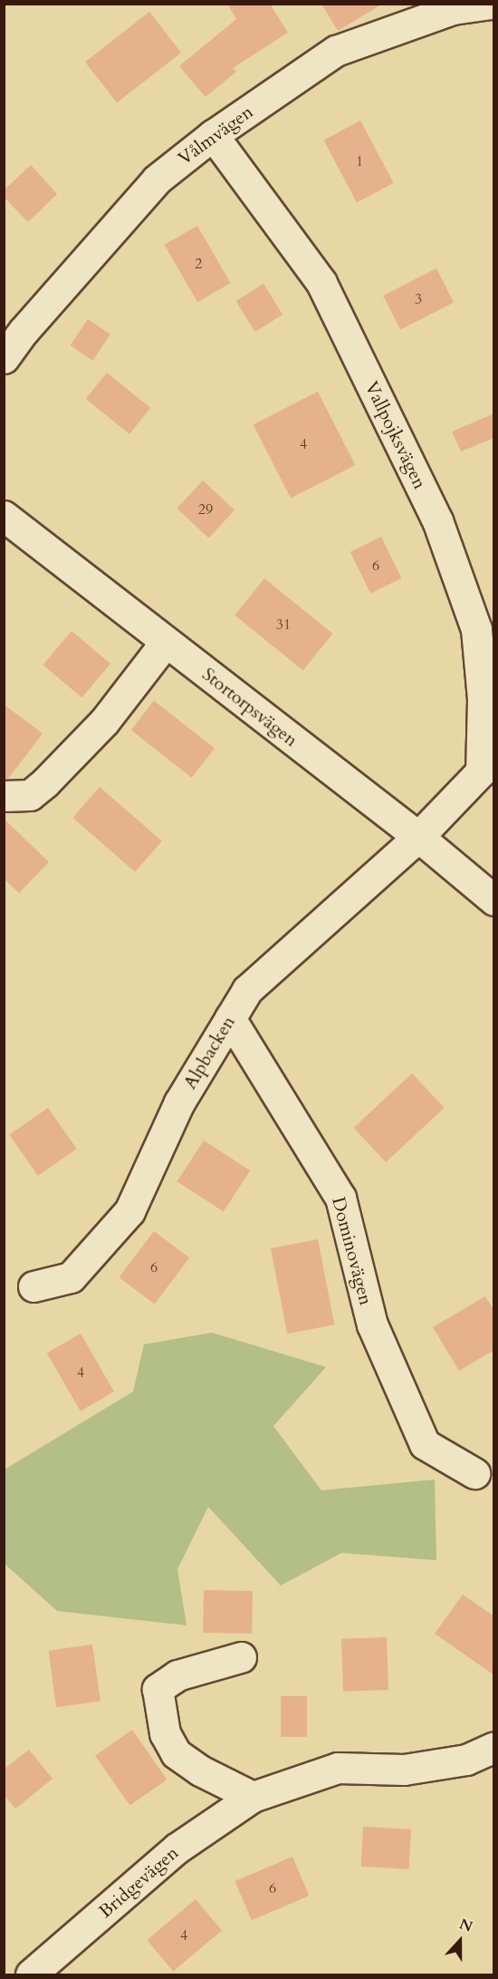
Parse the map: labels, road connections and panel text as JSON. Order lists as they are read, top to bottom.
{
  "streets": {
    "street": [
      "Vålmvägen",
      "Vallpojksvägen",
      "Stortorpsvägen",
      "Alpbacken",
      "Dominovägen",
      "Bridgevägen"
    ]
  },
  "crossings": [
    ["Vålmvägen", "Vallpojksvägen"],
    ["Vallpojksvägen", "Alpbacken"],
    ["Stortorpsvägen", "Alpbacken"],
    ["Alpbacken", "Dominovägen"]
  ],
  "house_numbers": [
    "1",
    "2",
    "3",
    "4",
    "29",
    "6",
    "31",
    "6",
    "4",
    "6",
    "4"
  ],
  "north": "top"
}
